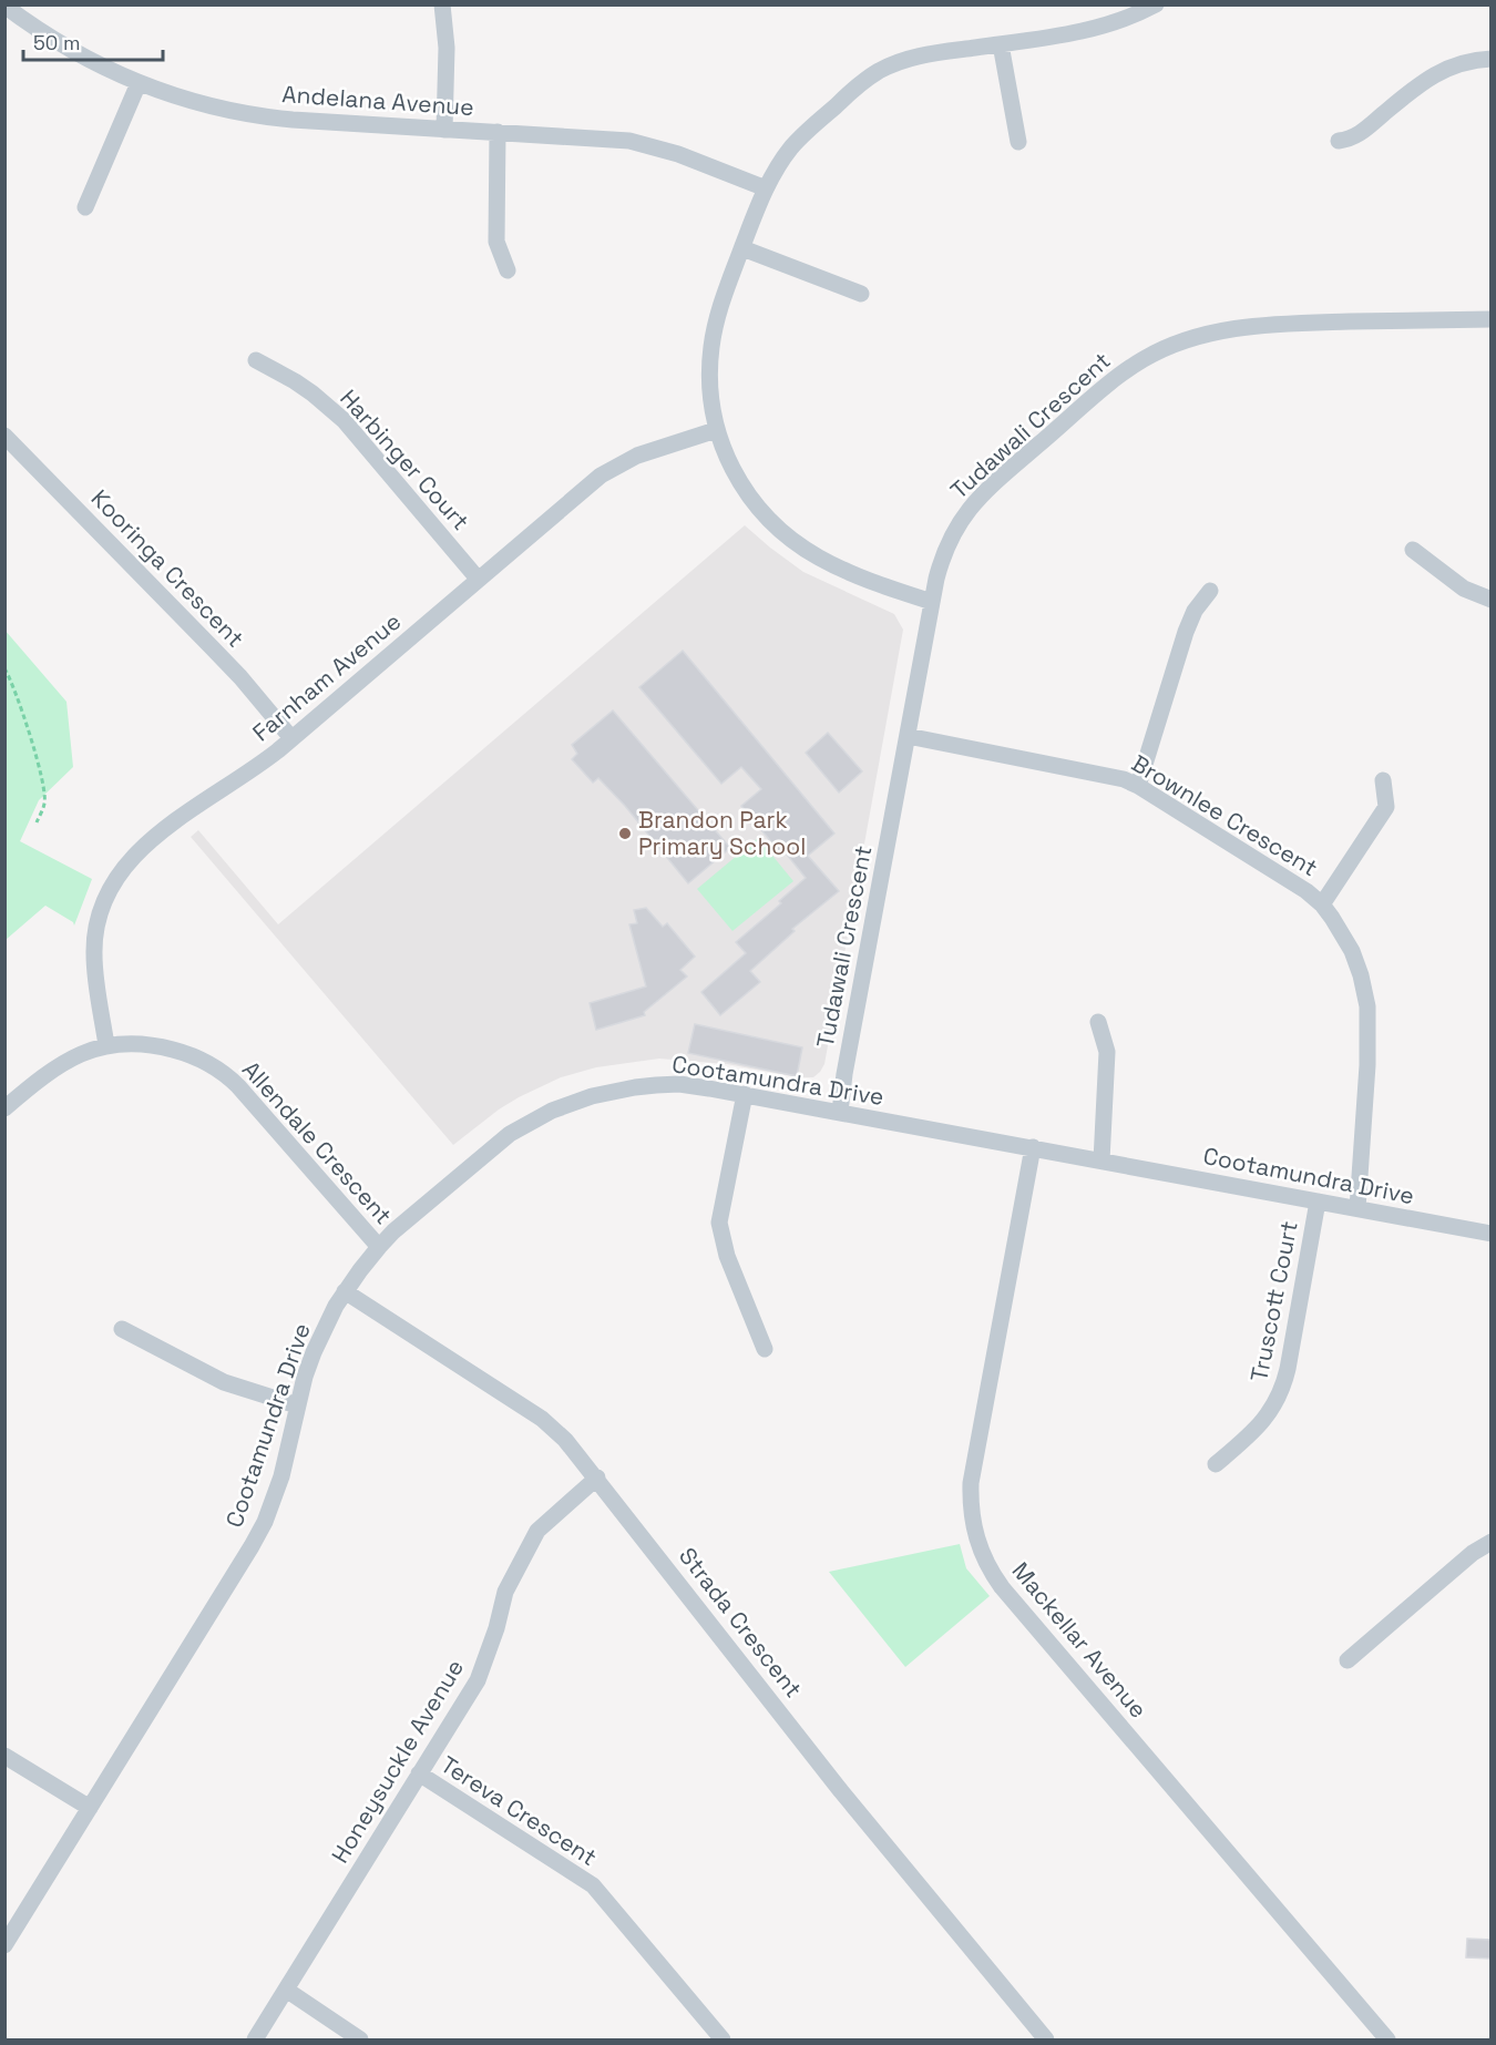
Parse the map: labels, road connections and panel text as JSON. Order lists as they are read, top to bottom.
{
  "streets": {
    "street": [
      "Andelana Avenue",
      "Tudawali Crescent",
      "Harbinger Court",
      "Kooringa Crescent",
      "Farnham Avenue",
      "Brownlee Crescent",
      "Cootamundra Drive",
      "Allendale Crescent",
      "Truscott Court",
      "Strada Crescent",
      "Mackellar Avenue",
      "Honeysuckle Avenue",
      "Tereva Crescent"
    ]
  },
  "crossings": [
    ["Tudawali Crescent", "Brownlee Crescent"],
    ["Tudawali Crescent", "Cootamundra Drive"],
    ["Harbinger Court", "Farnham Avenue"],
    ["Kooringa Crescent", "Farnham Avenue"],
    ["Farnham Avenue", "Allendale Crescent"],
    ["Brownlee Crescent", "Cootamundra Drive"],
    ["Cootamundra Drive", "Allendale Crescent"],
    ["Cootamundra Drive", "Truscott Court"],
    ["Cootamundra Drive", "Strada Crescent"],
    ["Cootamundra Drive", "Mackellar Avenue"],
    ["Strada Crescent", "Honeysuckle Avenue"],
    ["Honeysuckle Avenue", "Tereva Crescent"]
  ],
  "places": ["Brandon Park Primary School"],
  "scale_bar": "50 m"
}
